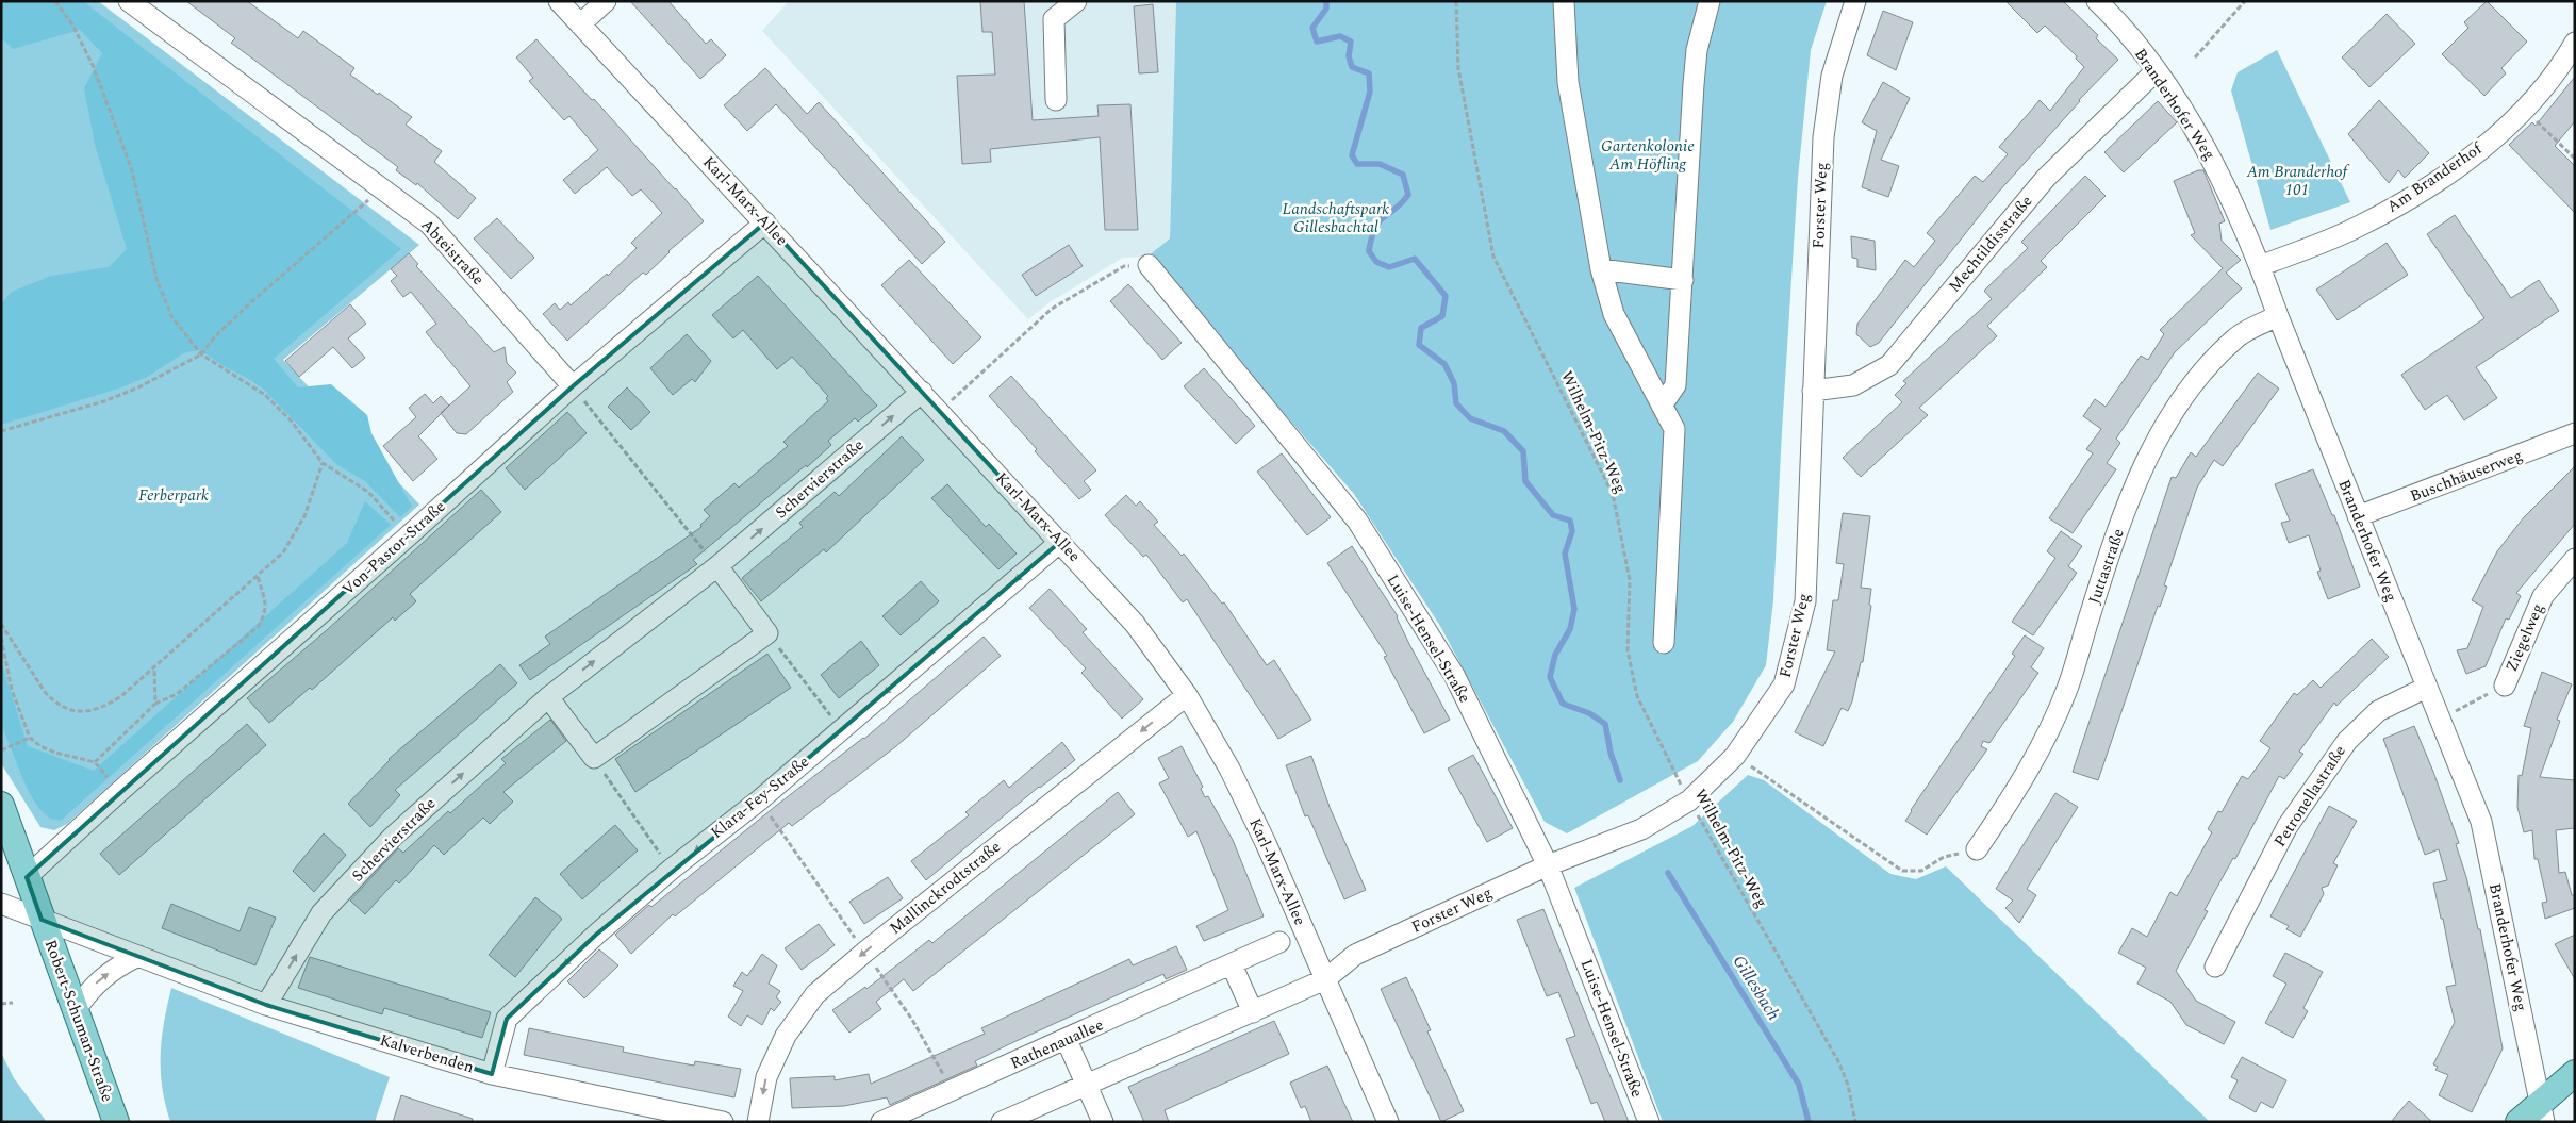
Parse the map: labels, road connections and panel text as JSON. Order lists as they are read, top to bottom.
{
  "streets": {
    "main road": ["Robert-Schuman-Straße"],
    "street": [
      "Branderhofer Weg",
      "Am Branderhof",
      "Karl-Marx-Allee",
      "Forster Weg",
      "Mechtildisstraße",
      "Abteistraße",
      "Buschhäuserweg",
      "Schervierstraße",
      "Von-Pastor-Straße",
      "Juttastraße",
      "Ziegelweg",
      "Luise-Hensel-Straße",
      "Petronellastraße",
      "Klara-Fey-Straße",
      "Mallinckrodtstraße",
      "Rathenauallee",
      "Kalverbenden"
    ],
    "path": ["Wilhelm-Pitz-Weg"]
  },
  "crossings": [
    ["Branderhofer Weg", "Am Branderhof"],
    ["Branderhofer Weg", "Mechtildisstraße"],
    ["Branderhofer Weg", "Buschhäuserweg"],
    ["Branderhofer Weg", "Juttastraße"],
    ["Branderhofer Weg", "Ziegelweg"],
    ["Branderhofer Weg", "Petronellastraße"],
    ["Karl-Marx-Allee", "Forster Weg"],
    ["Karl-Marx-Allee", "Schervierstraße"],
    ["Karl-Marx-Allee", "Von-Pastor-Straße"],
    ["Karl-Marx-Allee", "Klara-Fey-Straße"],
    ["Karl-Marx-Allee", "Mallinckrodtstraße"],
    ["Forster Weg", "Mechtildisstraße"],
    ["Forster Weg", "Wilhelm-Pitz-Weg"],
    ["Forster Weg", "Luise-Hensel-Straße"],
    ["Abteistraße", "Von-Pastor-Straße"],
    ["Schervierstraße", "Kalverbenden"],
    ["Von-Pastor-Straße", "Robert-Schuman-Straße"],
    ["Klara-Fey-Straße", "Kalverbenden"],
    ["Robert-Schuman-Straße", "Kalverbenden"]
  ],
  "one_way": ["Schervierstraße", "Klara-Fey-Straße", "Mallinckrodtstraße"],
  "water": ["Gillesbach"],
  "parks": [
    "Gartenkolonie Am Höfling",
    "Am Branderhof 101",
    "Landschaftspark Gillesbachtal",
    "Ferberpark"
  ]
}
